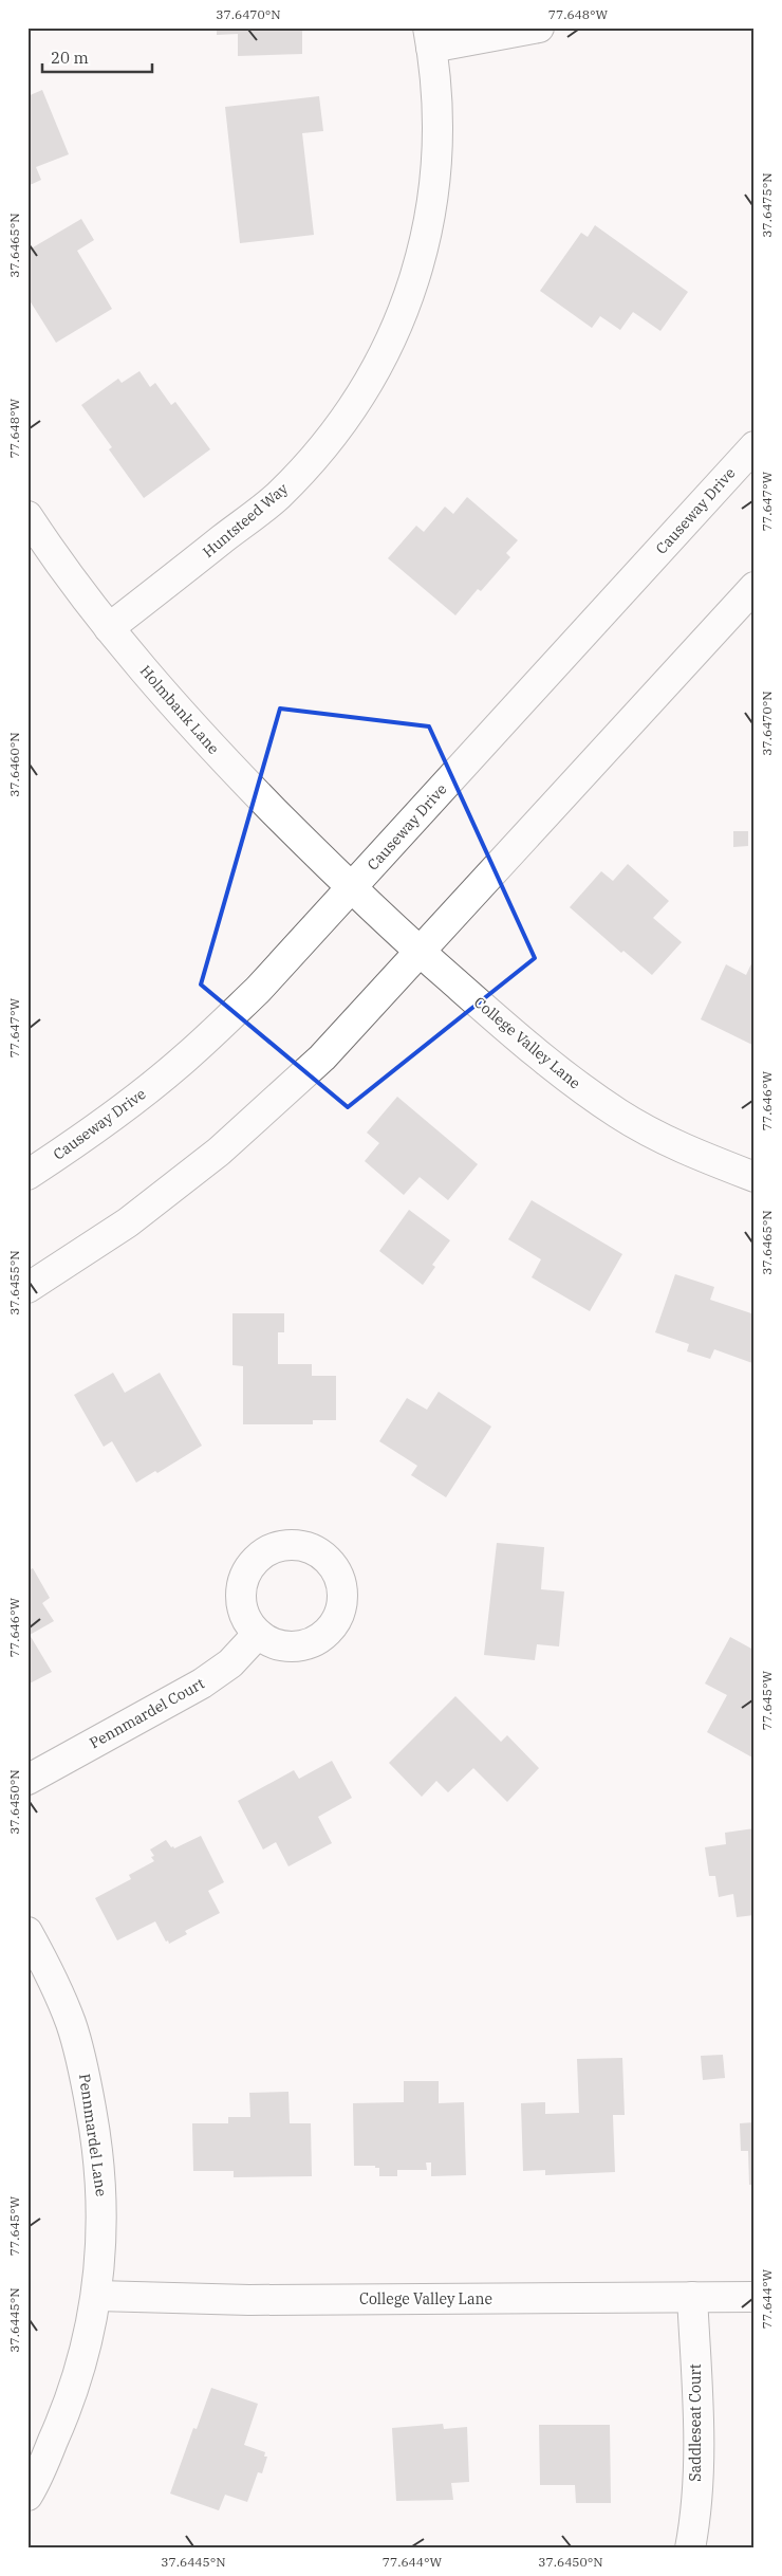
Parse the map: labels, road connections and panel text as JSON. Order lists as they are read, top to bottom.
{
  "streets": {
    "street": [
      "Causeway Drive",
      "Huntsteed Way",
      "Holmbank Lane",
      "College Valley Lane",
      "Pennmardel Court",
      "Pennmardel Lane",
      "Saddleseat Court"
    ]
  },
  "crossings": [
    ["Causeway Drive", "Holmbank Lane"],
    ["Causeway Drive", "College Valley Lane"],
    ["Huntsteed Way", "Holmbank Lane"],
    ["Holmbank Lane", "College Valley Lane"],
    ["College Valley Lane", "Pennmardel Lane"],
    ["College Valley Lane", "Saddleseat Court"]
  ],
  "scale_bar": "20 m",
  "coordinates": [
    "37.6470°N",
    "77.648°W",
    "37.6475°N",
    "37.6465°N",
    "77.647°W",
    "37.6460°N",
    "77.646°W",
    "37.6455°N",
    "77.645°W",
    "37.6450°N",
    "77.644°W",
    "37.6445°N"
  ]
}
